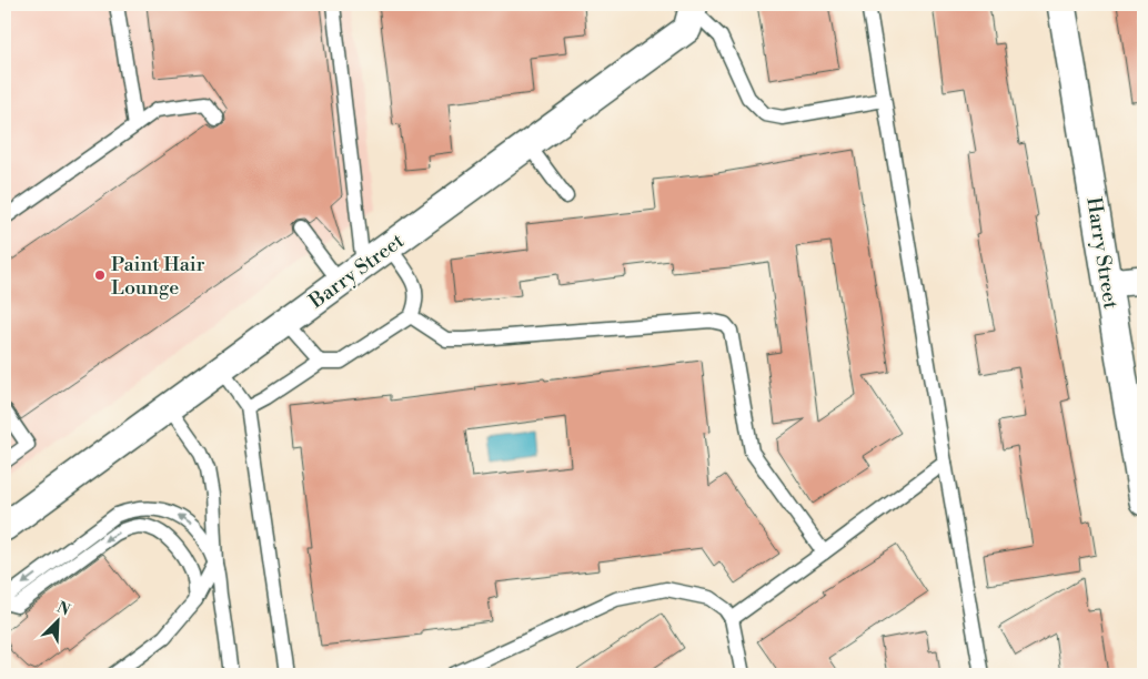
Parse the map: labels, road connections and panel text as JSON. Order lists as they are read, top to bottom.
{
  "streets": {
    "street": ["Harry Street", "Barry Street"]
  },
  "places": ["Paint Hair Lounge"],
  "north": "top right"
}
